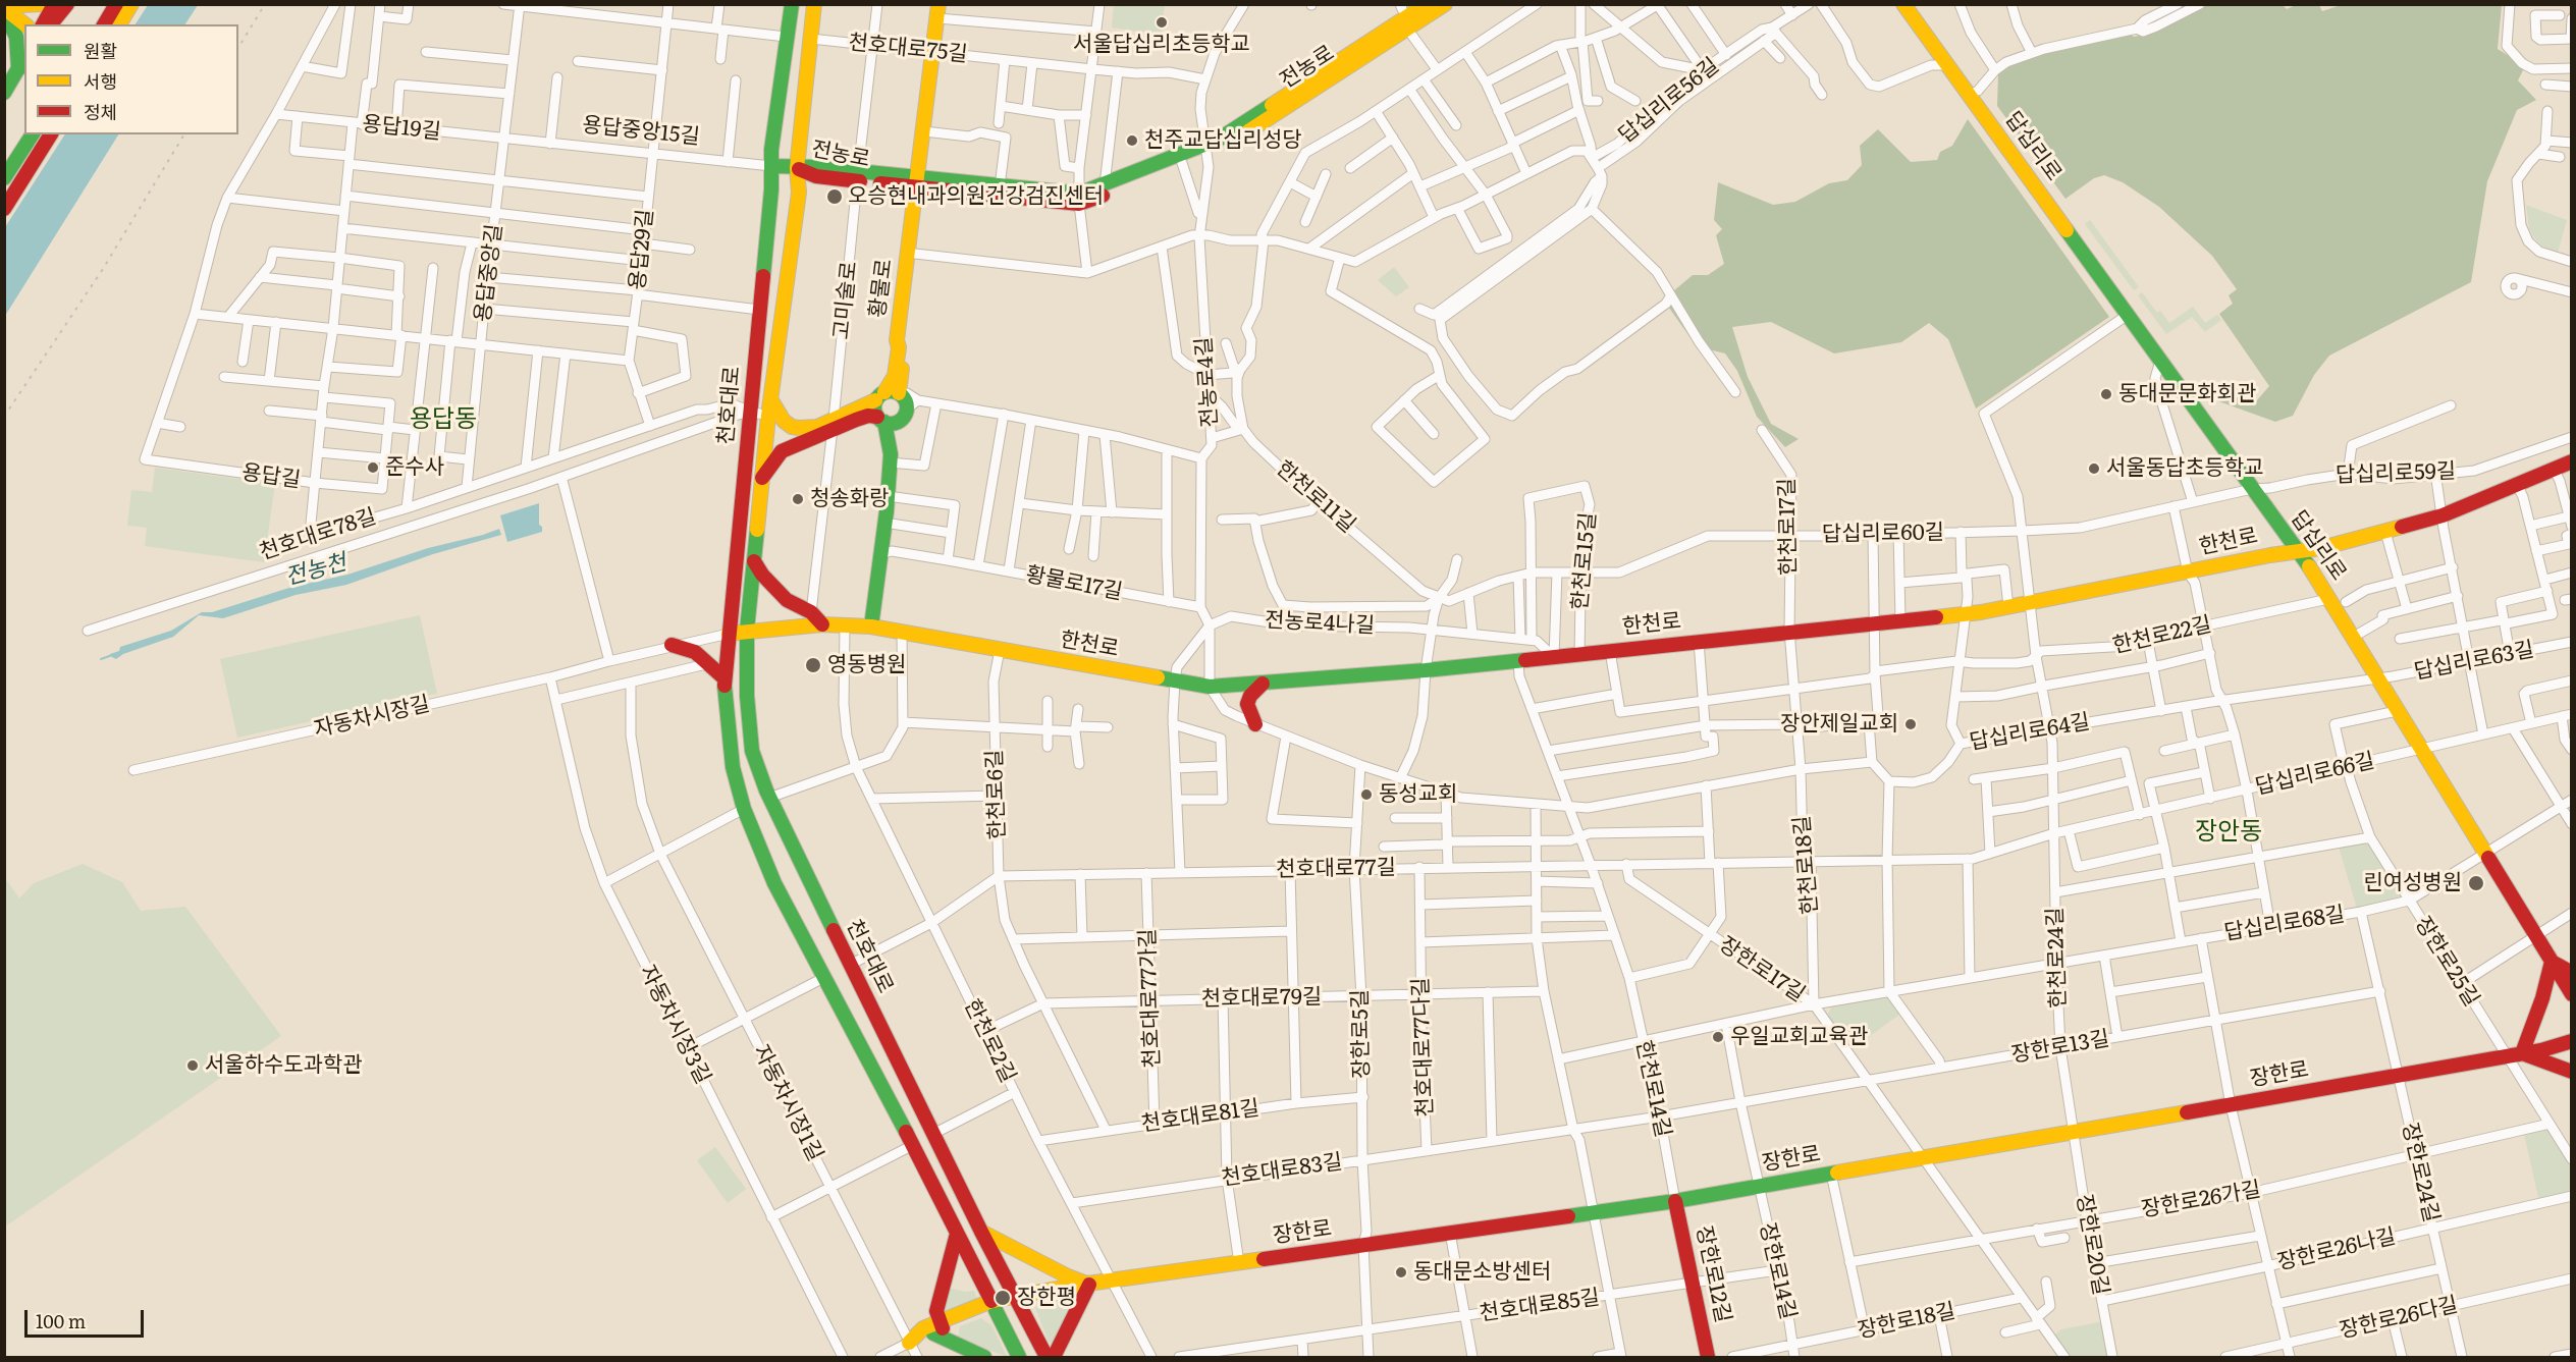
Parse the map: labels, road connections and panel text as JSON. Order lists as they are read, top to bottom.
{
  "streets": {
    "main road": [
      "전농로",
      "용답중앙15길",
      "답십리로",
      "황물로",
      "천호대로",
      "한천로",
      "장한로",
      "장한로12길"
    ],
    "street": [
      "천호대로75길",
      "답십리로56길",
      "용답19길",
      "용답29길",
      "용답중앙길",
      "고미술로",
      "전농로4길",
      "답십리로59길",
      "용답길",
      "한천로11길",
      "한천로17길",
      "답십리로60길",
      "천호대로78길",
      "한천로15길",
      "황물로17길",
      "전농로4나길",
      "한천로22길",
      "답십리로63길",
      "자동차시장길",
      "답십리로64길",
      "답십리로66길",
      "한천로6길",
      "한천로18길",
      "천호대로77길",
      "답십리로68길",
      "한천로24길",
      "장한로25길",
      "장한로17길",
      "천호대로77가길",
      "천호대로79길",
      "자동차시장3길",
      "장한로5길",
      "한천로2길",
      "천호대로77다길",
      "장한로13길",
      "한천로14길",
      "자동차시장1길",
      "천호대로81길",
      "천호대로83길",
      "장한로24길",
      "장한로26가길",
      "장한로20길",
      "장한로26나길",
      "장한로14길",
      "천호대로85길",
      "장한로26다길",
      "장한로18길"
    ]
  },
  "crossings": [
    ["천호대로75길", "황물로"],
    ["천호대로75길", "고미술로"],
    ["천호대로75길", "전농로4길"],
    ["천호대로75길", "천호대로"],
    ["전농로", "용답중앙15길"],
    ["전농로", "황물로"],
    ["전농로", "고미술로"],
    ["전농로", "전농로4길"],
    ["전농로", "천호대로"],
    ["용답19길", "용답중앙15길"],
    ["용답19길", "용답중앙길"],
    ["용답19길", "용답길"],
    ["용답중앙15길", "용답29길"],
    ["용답중앙15길", "용답중앙길"],
    ["용답중앙15길", "천호대로"],
    ["답십리로", "답십리로59길"],
    ["답십리로", "답십리로60길"],
    ["답십리로", "한천로"],
    ["답십리로", "한천로22길"],
    ["답십리로", "답십리로63길"],
    ["답십리로", "답십리로64길"],
    ["답십리로", "답십리로66길"],
    ["답십리로", "답십리로68길"],
    ["용답29길", "용답길"],
    ["용답중앙길", "용답길"],
    ["전농로4길", "한천로11길"],
    ["전농로4길", "한천로"],
    ["전농로4길", "황물로17길"],
    ["전농로4길", "전농로4나길"],
    ["천호대로", "용답길"],
    ["천호대로", "천호대로78길"],
    ["천호대로", "한천로"],
    ["천호대로", "장한로"],
    ["답십리로59길", "답십리로60길"],
    ["용답길", "천호대로78길"],
    ["한천로11길", "답십리로60길"],
    ["한천로17길", "답십리로60길"],
    ["한천로17길", "한천로"],
    ["한천로17길", "한천로18길"],
    ["답십리로60길", "한천로"],
    ["답십리로60길", "한천로15길"],
    ["한천로", "한천로15길"],
    ["한천로", "한천로6길"],
    ["한천로", "한천로18길"],
    ["한천로", "한천로24길"],
    ["한천로", "한천로2길"],
    ["한천로", "한천로14길"],
    ["한천로22길", "한천로18길"],
    ["한천로22길", "한천로24길"],
    ["답십리로63길", "답십리로64길"],
    ["자동차시장길", "자동차시장3길"],
    ["답십리로64길", "한천로24길"],
    ["답십리로66길", "한천로18길"],
    ["답십리로66길", "천호대로77길"],
    ["답십리로66길", "한천로24길"],
    ["답십리로66길", "장한로25길"],
    ["답십리로66길", "장한로17길"],
    ["답십리로66길", "한천로14길"],
    ["한천로6길", "천호대로77길"],
    ["한천로6길", "천호대로79길"],
    ["한천로6길", "천호대로81길"],
    ["한천로18길", "답십리로68길"],
    ["한천로18길", "장한로17길"],
    ["천호대로77길", "천호대로77가길"],
    ["천호대로77길", "장한로5길"],
    ["천호대로77길", "천호대로77다길"],
    ["천호대로77길", "한천로14길"],
    ["답십리로68길", "한천로24길"],
    ["답십리로68길", "장한로25길"],
    ["답십리로68길", "장한로17길"],
    ["답십리로68길", "한천로14길"],
    ["답십리로68길", "장한로24길"],
    ["한천로24길", "장한로25길"],
    ["한천로24길", "장한로13길"],
    ["한천로24길", "장한로"],
    ["한천로24길", "장한로20길"],
    ["장한로25길", "장한로"],
    ["장한로25길", "장한로26가길"],
    ["장한로17길", "장한로13길"],
    ["장한로17길", "장한로"],
    ["천호대로77가길", "천호대로79길"],
    ["천호대로77가길", "천호대로81길"],
    ["천호대로79길", "장한로5길"],
    ["천호대로79길", "한천로2길"],
    ["천호대로79길", "천호대로77다길"],
    ["자동차시장3길", "자동차시장1길"],
    ["장한로5길", "장한로"],
    ["장한로5길", "천호대로81길"],
    ["장한로5길", "천호대로83길"],
    ["장한로5길", "천호대로85길"],
    ["한천로2길", "장한로"],
    ["한천로2길", "천호대로81길"],
    ["한천로2길", "천호대로83길"],
    ["천호대로77다길", "천호대로83길"],
    ["장한로13길", "한천로14길"],
    ["장한로13길", "천호대로83길"],
    ["장한로13길", "장한로24길"],
    ["장한로", "한천로14길"],
    ["장한로", "자동차시장1길"],
    ["장한로", "장한로24길"],
    ["장한로", "장한로20길"],
    ["장한로", "장한로14길"],
    ["장한로", "장한로12길"],
    ["한천로14길", "천호대로83길"],
    ["한천로14길", "장한로12길"],
    ["장한로24길", "장한로26가길"],
    ["장한로24길", "장한로26나길"],
    ["장한로24길", "장한로26다길"],
    ["장한로26가길", "장한로20길"],
    ["장한로20길", "장한로26나길"],
    ["장한로14길", "천호대로85길"],
    ["장한로14길", "장한로18길"],
    ["장한로12길", "천호대로85길"]
  ],
  "districts": ["용답동", "장안동"],
  "water": ["전농천"],
  "places": [
    "서울답십리초등학교",
    "천주교답십리성당",
    "오승현내과의원건강검진센터",
    "동대문문화회관",
    "준수사",
    "서울동답초등학교",
    "청송화랑",
    "영동병원",
    "장안제일교회",
    "동성교회",
    "린여성병원",
    "우일교회교육관",
    "서울하수도과학관",
    "동대문소방센터",
    "장한평"
  ],
  "legend": ["원활", "서행", "정체"],
  "scale_bar": "100 m"
}
